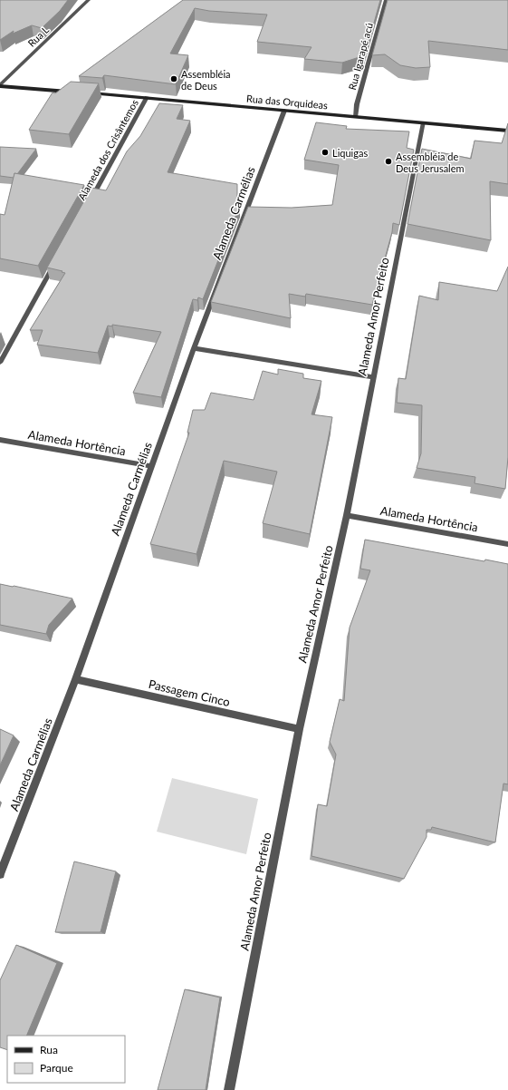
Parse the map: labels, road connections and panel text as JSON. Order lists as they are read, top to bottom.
{
  "streets": {
    "street": [
      "Rua L",
      "Rua Igarapé acú",
      "Rua das Orquideas",
      "Alameda dos Crisântemos",
      "Alameda Carmélias",
      "Alameda Amor Perfeito",
      "Alameda Hortência",
      "Passagem Cinco"
    ]
  },
  "crossings": [
    ["Rua Igarapé acú", "Rua das Orquideas"],
    ["Rua das Orquideas", "Alameda dos Crisântemos"],
    ["Rua das Orquideas", "Alameda Carmélias"],
    ["Rua das Orquideas", "Alameda Amor Perfeito"],
    ["Alameda Carmélias", "Alameda Hortência"],
    ["Alameda Carmélias", "Passagem Cinco"],
    ["Alameda Amor Perfeito", "Alameda Hortência"],
    ["Alameda Amor Perfeito", "Passagem Cinco"]
  ],
  "places": ["Assembléia de Deus", "Liquigas", "Assembléia de Deus Jerusalem"],
  "legend": ["Rua", "Parque"]
}
